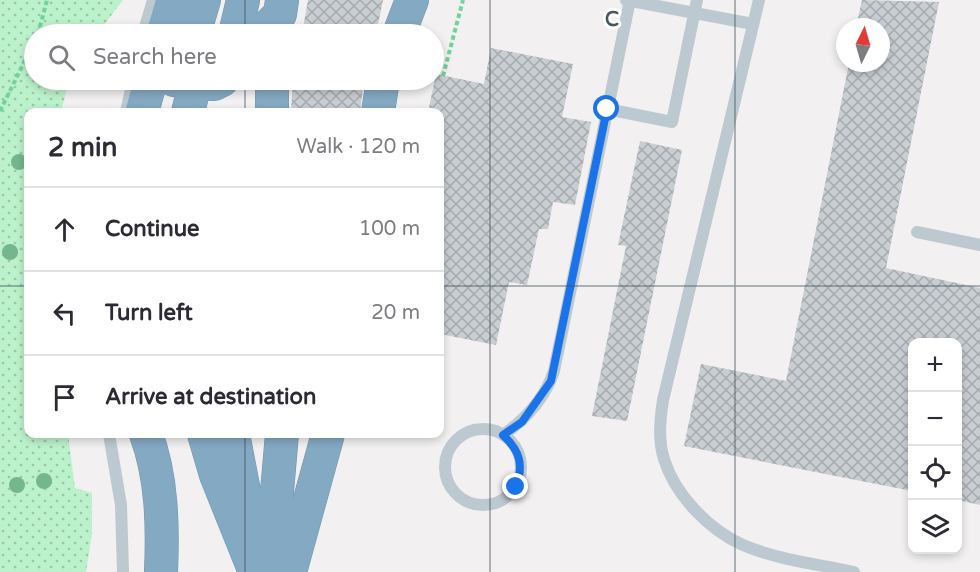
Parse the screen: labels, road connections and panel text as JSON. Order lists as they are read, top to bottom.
{
  "north": "top",
  "page": {
    "search": "Search here",
    "heading": ["2 min", "Walk · 120 m"],
    "list": [
      ["Continue", "100 m"],
      ["Turn left", "20 m"],
      "Arrive at destination"
    ],
    "map_buttons": ["+", "−"]
  },
  "grid": {
    "columns": ["C"]
  }
}
